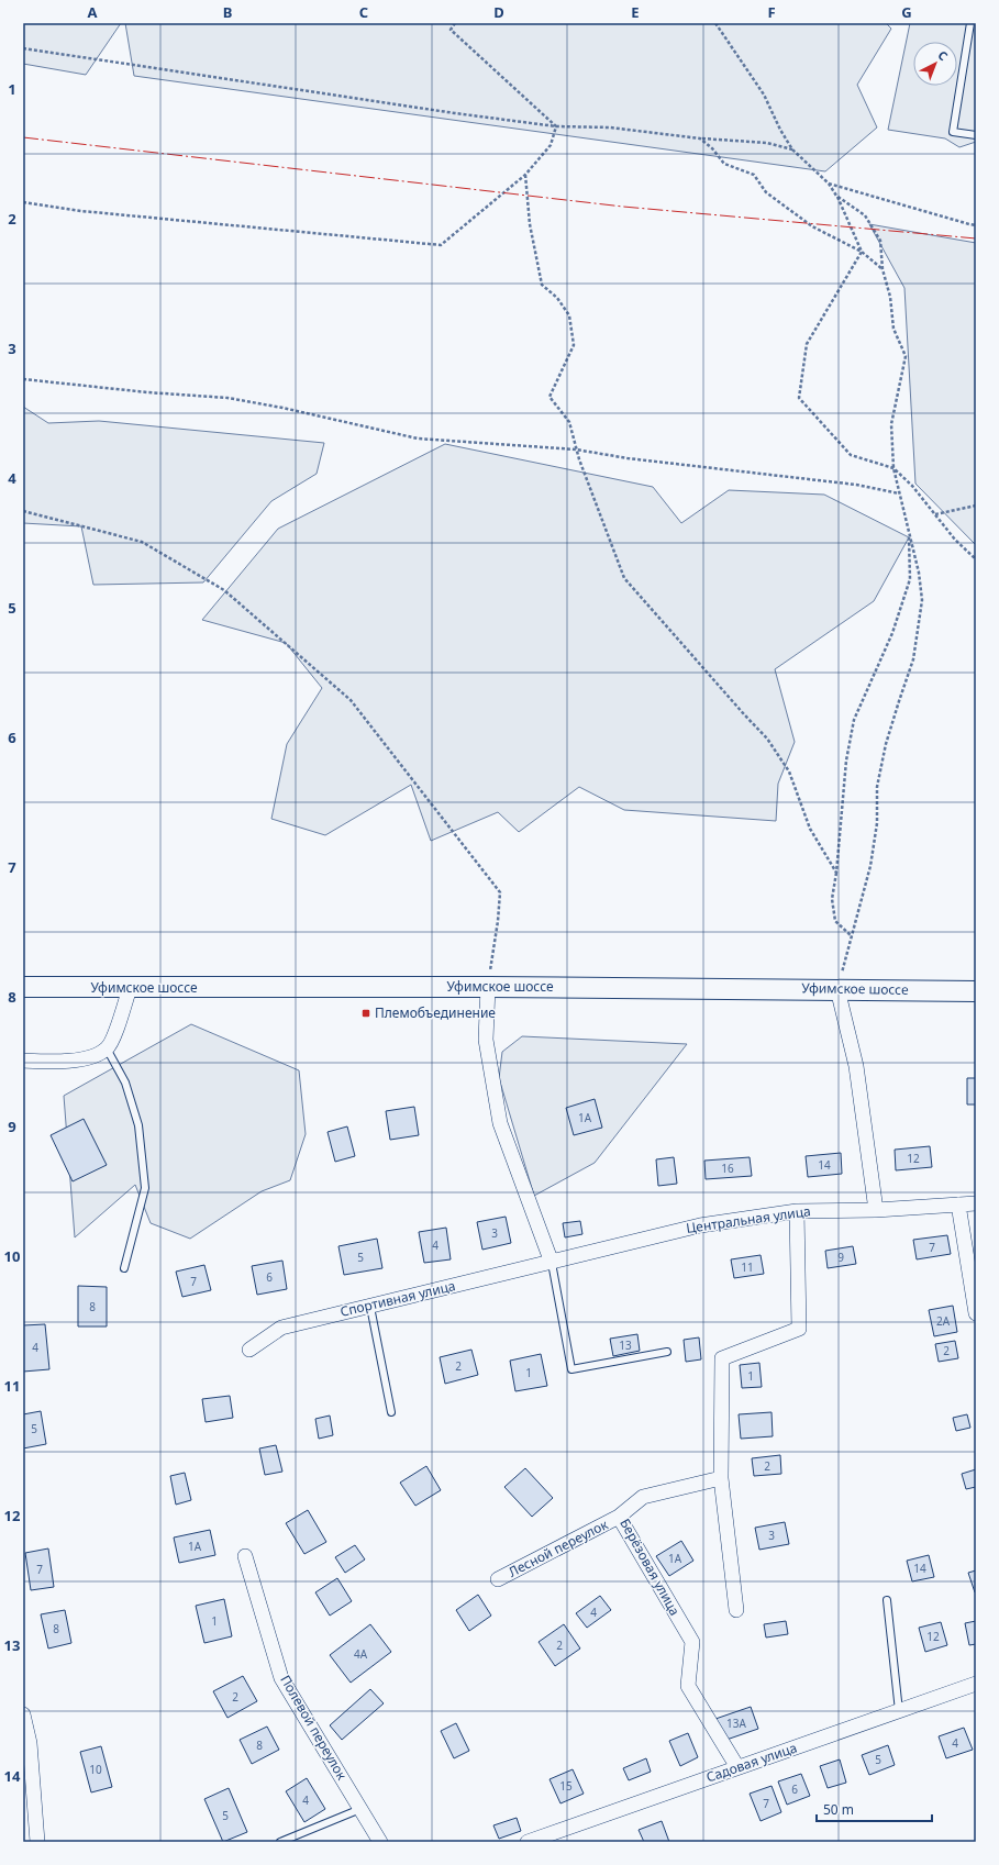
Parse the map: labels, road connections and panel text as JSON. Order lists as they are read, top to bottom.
{
  "streets": {
    "main road": ["Уфимское шоссе"],
    "street": [
      "Центральная улица",
      "Спортивная улица",
      "Лесной переулок",
      "Берёзовая улица",
      "Полевой переулок",
      "Садовая улица"
    ]
  },
  "crossings": [
    ["Центральная улица", "Спортивная улица"],
    ["Лесной переулок", "Берёзовая улица"],
    ["Берёзовая улица", "Садовая улица"]
  ],
  "places": {
    "transit": ["Племобъединение"]
  },
  "house_numbers": [
    "1А",
    "12",
    "14",
    "16",
    "3",
    "4",
    "7",
    "5",
    "9",
    "11",
    "6",
    "7",
    "8",
    "2А",
    "13",
    "4",
    "2",
    "2",
    "1",
    "1",
    "5",
    "2",
    "3",
    "1А",
    "1А",
    "14",
    "7",
    "4",
    "1",
    "8",
    "12",
    "2",
    "4А",
    "2",
    "13А",
    "4",
    "8",
    "5",
    "10",
    "15",
    "6",
    "4",
    "7",
    "5"
  ],
  "scale_bar": "50 m",
  "north": "top right",
  "grid": {
    "columns": [
      "A",
      "B",
      "C",
      "D",
      "E",
      "F",
      "G"
    ],
    "rows": [
      "1",
      "2",
      "3",
      "4",
      "5",
      "6",
      "7",
      "8",
      "9",
      "10",
      "11",
      "12",
      "13",
      "14"
    ]
  }
}
